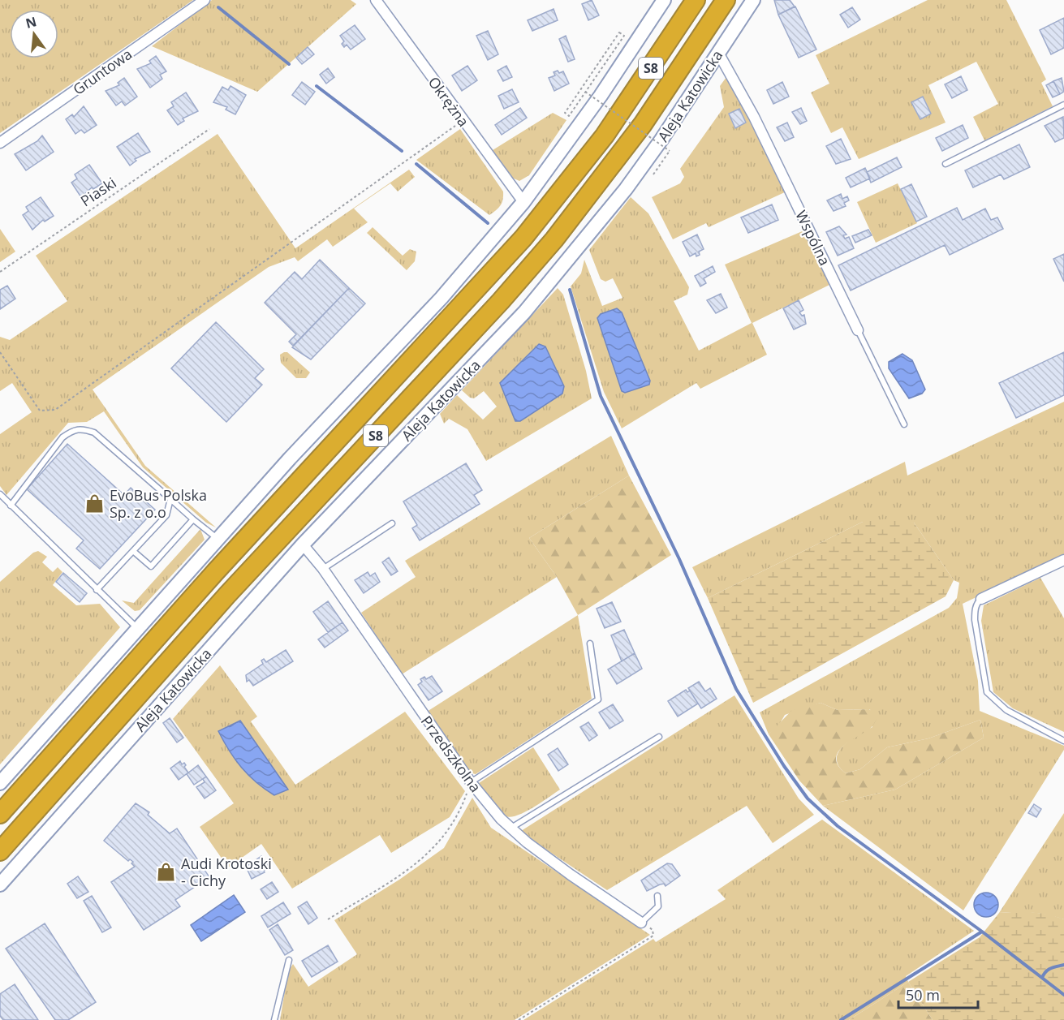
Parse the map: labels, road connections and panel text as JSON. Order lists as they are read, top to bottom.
{
  "streets": {
    "highway": ["S8"],
    "street": [
      "Gruntowa",
      "Aleja Katowicka",
      "Okrężna",
      "Wspólna",
      "Przedszkolna"
    ],
    "path": ["Piaski"]
  },
  "crossings": [
    ["Aleja Katowicka", "Wspólna"],
    ["Aleja Katowicka", "Przedszkolna"]
  ],
  "places": {
    "shop": ["EvoBus Polska Sp. z o.o", "Audi Krotoski - Cichy"]
  },
  "scale_bar": "50 m",
  "north": "top"
}
